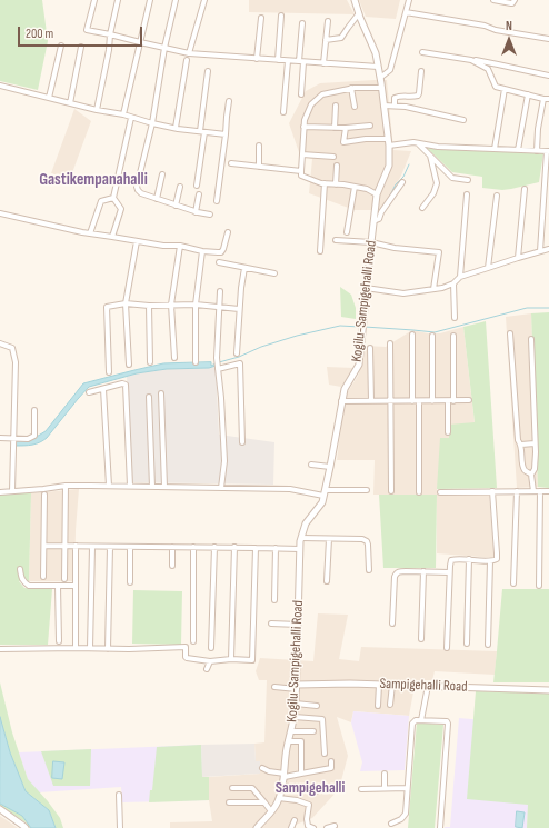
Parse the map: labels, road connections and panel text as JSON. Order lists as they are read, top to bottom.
{
  "streets": {
    "street": ["Kogilu-Sampigehalli Road", "Sampigehalli Road"]
  },
  "crossings": [
    ["Kogilu-Sampigehalli Road", "Sampigehalli Road"]
  ],
  "districts": ["Gastikempanahalli", "Sampigehalli"],
  "scale_bar": "200 m",
  "north": "top"
}
